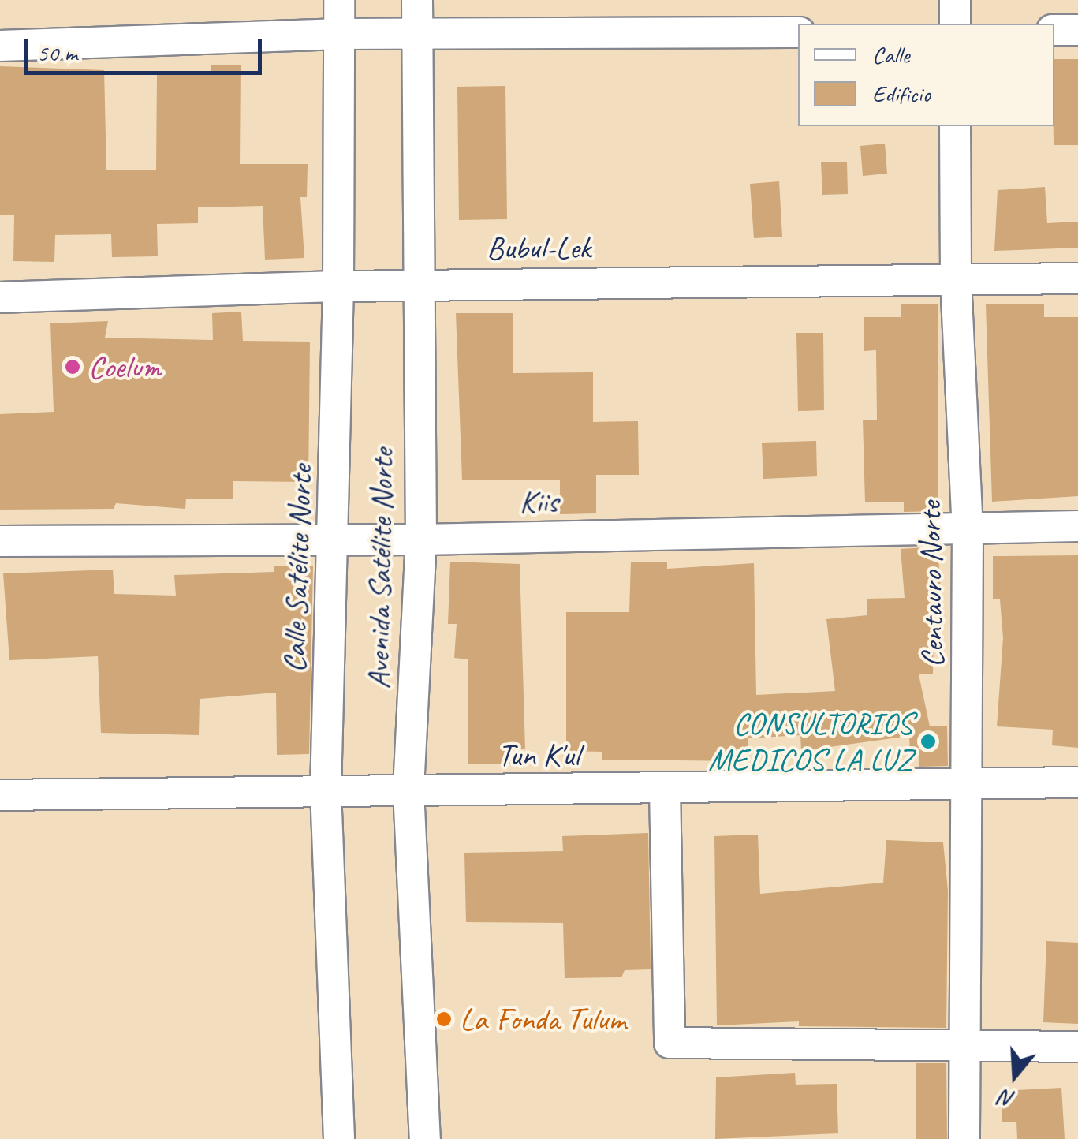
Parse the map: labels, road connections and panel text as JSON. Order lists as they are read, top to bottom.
{
  "streets": {
    "street": [
      "Bubul-Lek",
      "Kiis",
      "Calle Satélite Norte",
      "Avenida Satélite Norte",
      "Centauro Norte",
      "Tun K'ul"
    ]
  },
  "crossings": [
    ["Bubul-Lek", "Calle Satélite Norte"],
    ["Bubul-Lek", "Avenida Satélite Norte"],
    ["Bubul-Lek", "Centauro Norte"],
    ["Kiis", "Calle Satélite Norte"],
    ["Kiis", "Avenida Satélite Norte"],
    ["Kiis", "Centauro Norte"],
    ["Calle Satélite Norte", "Tun K'ul"],
    ["Avenida Satélite Norte", "Tun K'ul"],
    ["Centauro Norte", "Tun K'ul"]
  ],
  "places": ["Coelum", "CONSULTORIOS MEDICOS LA LUZ", "La Fonda Tulum"],
  "legend": ["Calle", "Edificio"],
  "scale_bar": "50 m",
  "north": "bottom"
}
